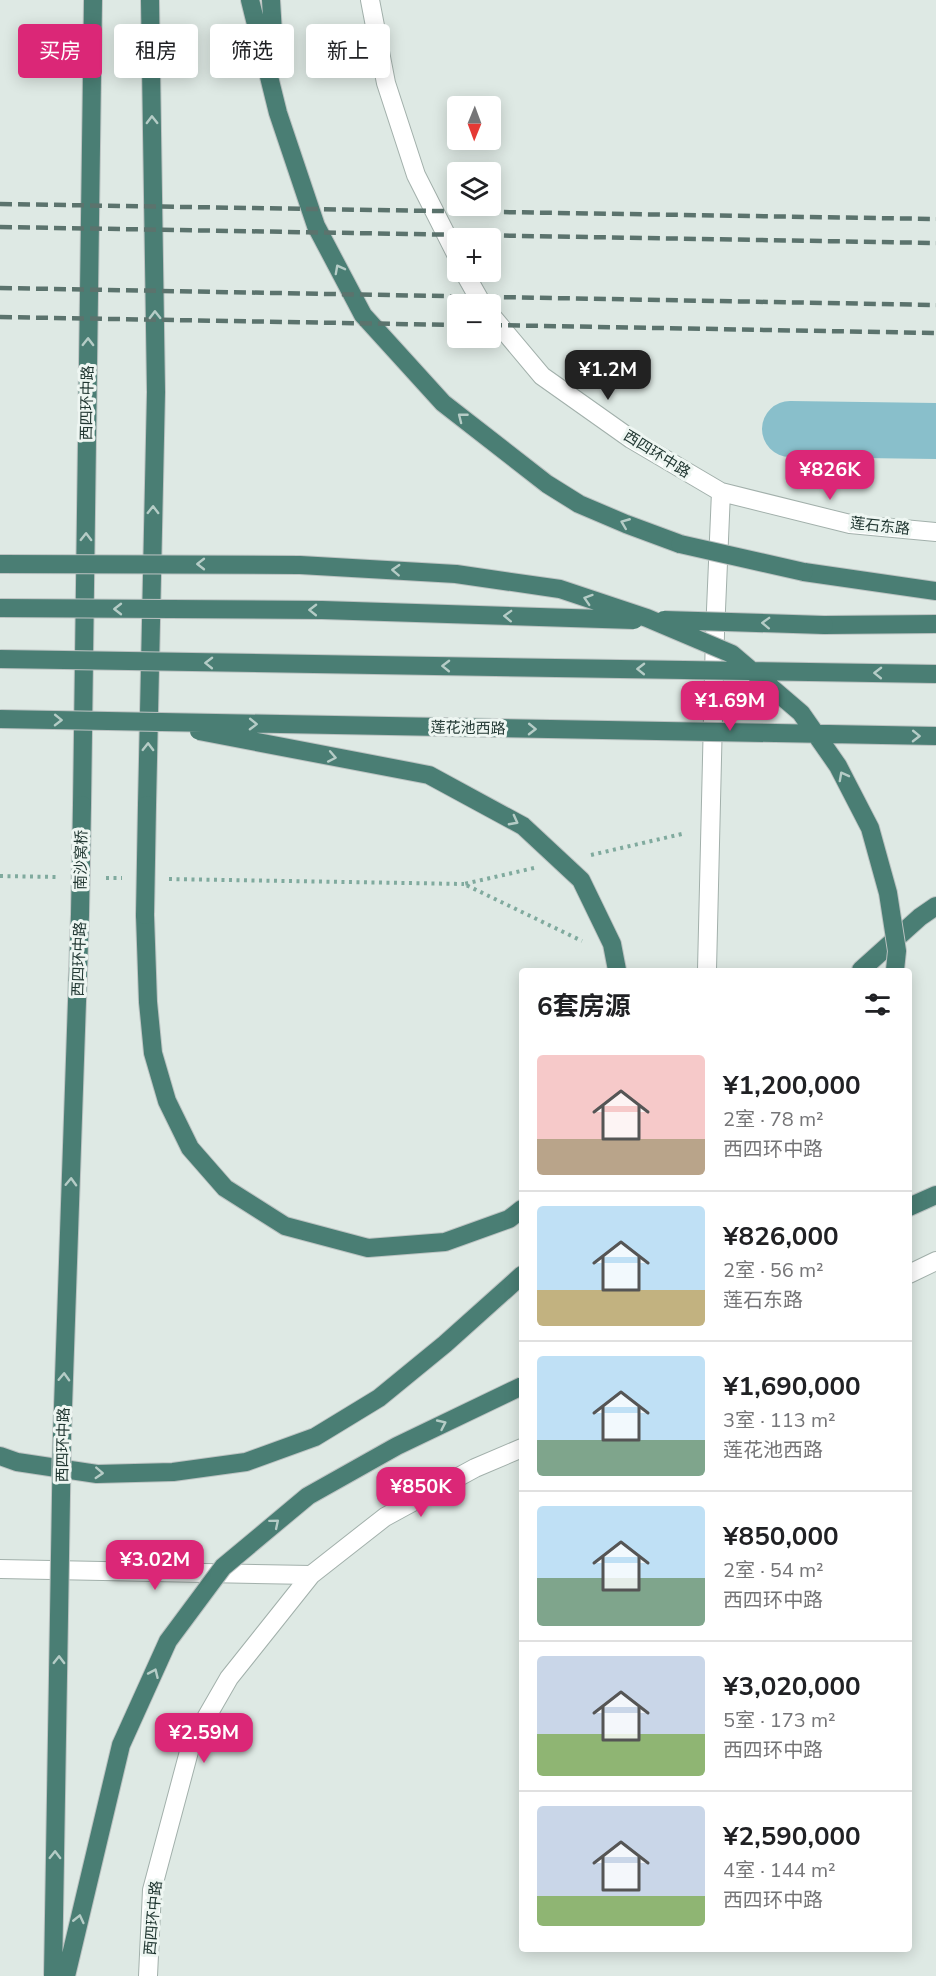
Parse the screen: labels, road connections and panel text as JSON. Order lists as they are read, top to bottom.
{
  "streets": {
    "highway": ["西四环中路", "莲花池西路", "南沙窝桥"],
    "street": ["莲石东路"]
  },
  "crossings": [
    ["西四环中路", "莲石东路"],
    ["西四环中路", "南沙窝桥"]
  ],
  "one_way": ["西四环中路"],
  "north": "bottom",
  "page": {
    "chip": [
      "买房",
      "租房",
      "筛选",
      "新上"
    ],
    "map_buttons": ["+", "−"],
    "price": [
      "¥1.2M",
      "¥826K",
      "¥1.69M",
      "¥850K",
      "¥3.02M",
      "¥2.59M"
    ],
    "heading": "6套房源",
    "list": [
      {
        "name": "¥1,200,000",
        "note": "2室 · 78 m² · 西四环中路"
      },
      {
        "name": "¥826,000",
        "note": "2室 · 56 m² · 莲石东路"
      },
      {
        "name": "¥1,690,000",
        "note": "3室 · 113 m² · 莲花池西路"
      },
      {
        "name": "¥850,000",
        "note": "2室 · 54 m² · 西四环中路"
      },
      {
        "name": "¥3,020,000",
        "note": "5室 · 173 m² · 西四环中路"
      },
      {
        "name": "¥2,590,000",
        "note": "4室 · 144 m² · 西四环中路"
      }
    ]
  }
}
